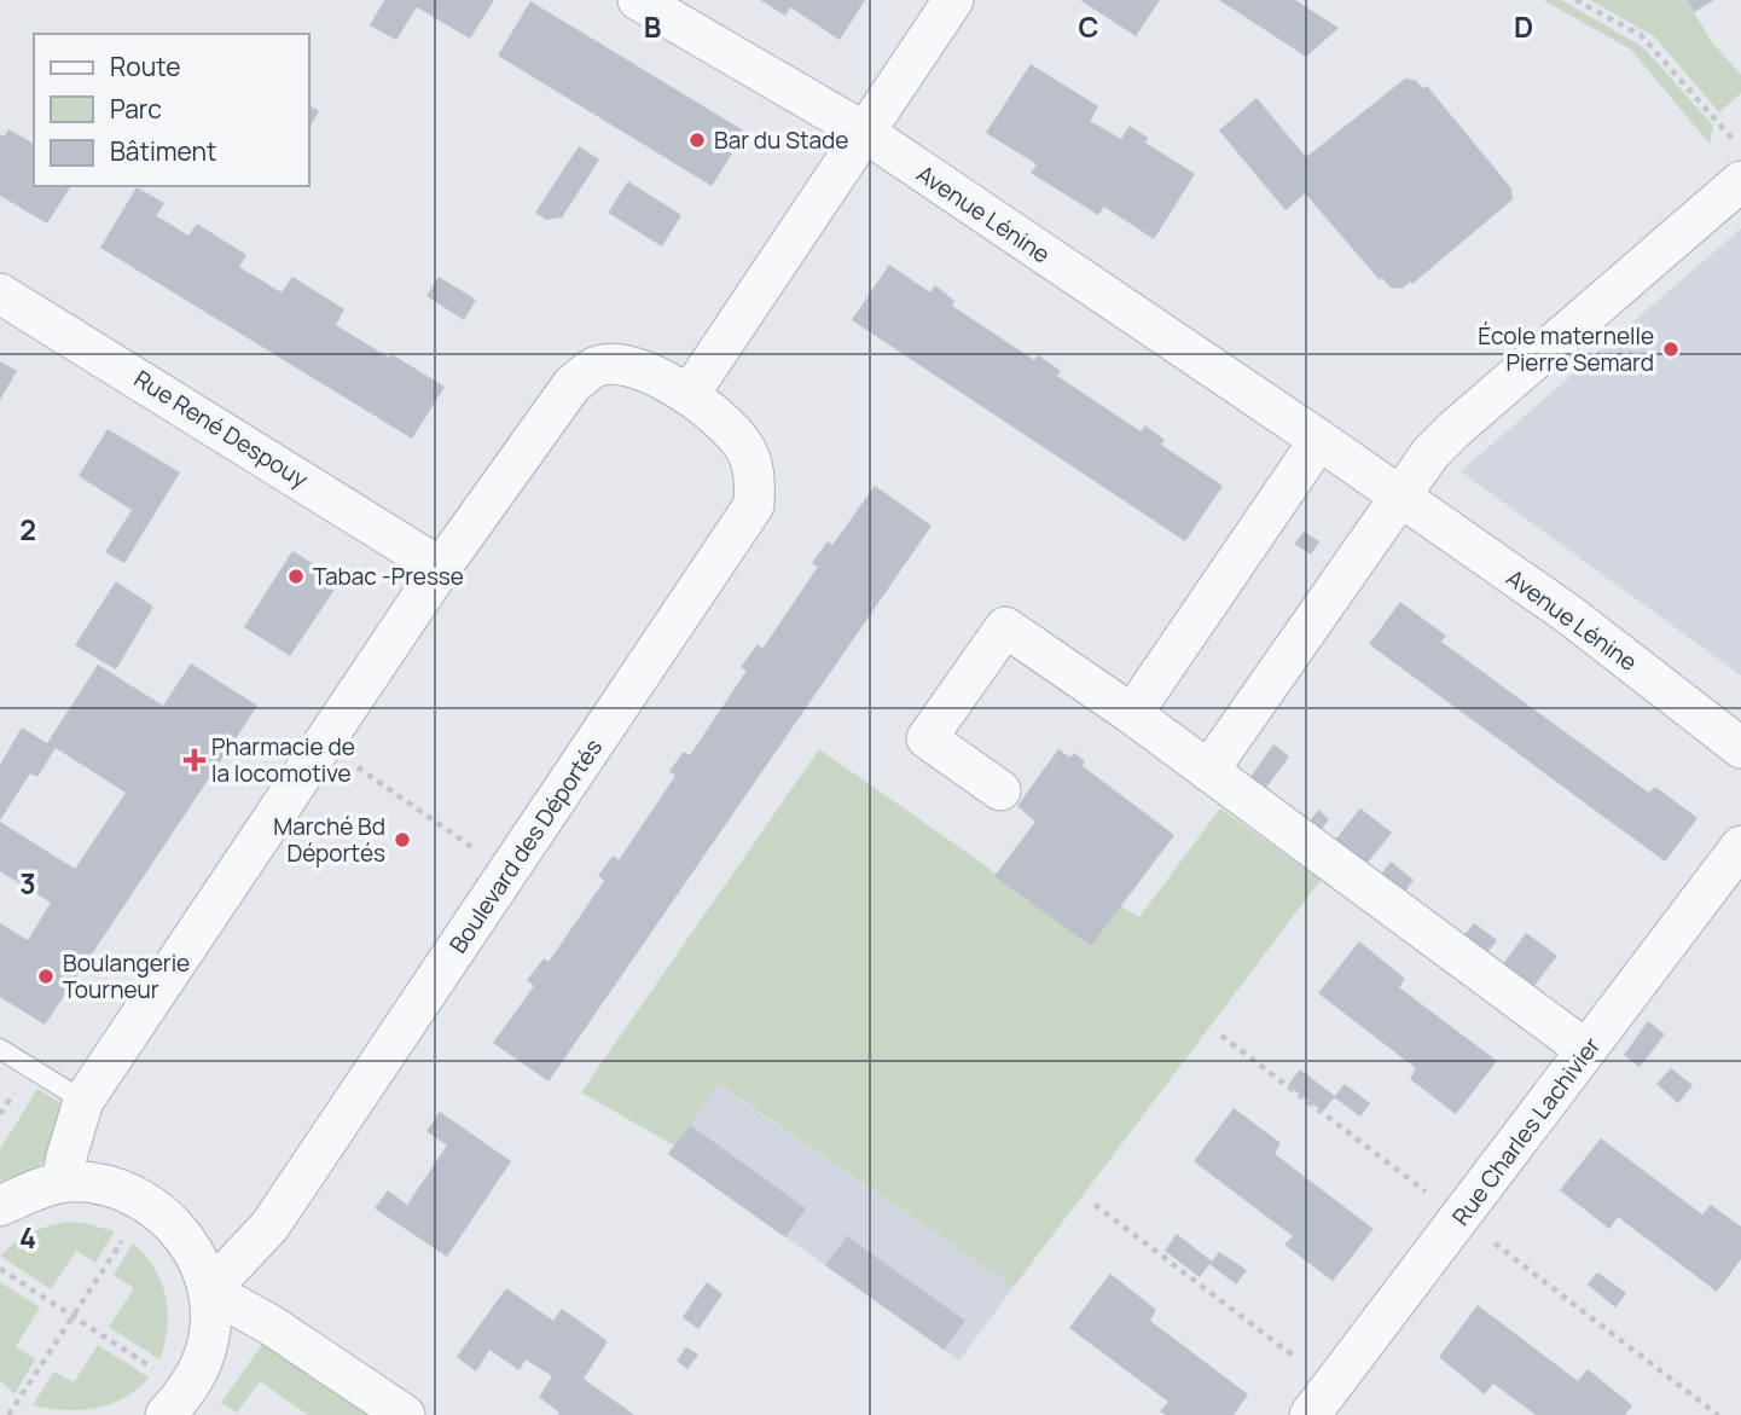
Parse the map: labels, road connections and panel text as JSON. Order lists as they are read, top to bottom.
{
  "streets": {
    "street": [
      "Avenue Lénine",
      "Rue René Despouy",
      "Boulevard des Déportés",
      "Rue Charles Lachivier"
    ]
  },
  "crossings": [
    ["Rue René Despouy", "Boulevard des Déportés"]
  ],
  "places": {
    "other": [
      "Bar du Stade",
      "École maternelle Pierre Semard",
      "Tabac -Presse",
      "Marché Bd Déportés",
      "Boulangerie Tourneur"
    ],
    "health": ["Pharmacie de la locomotive"]
  },
  "legend": ["Route", "Parc", "Bâtiment"],
  "grid": {
    "columns": ["B", "C", "D"],
    "rows": ["2", "3", "4"]
  }
}
